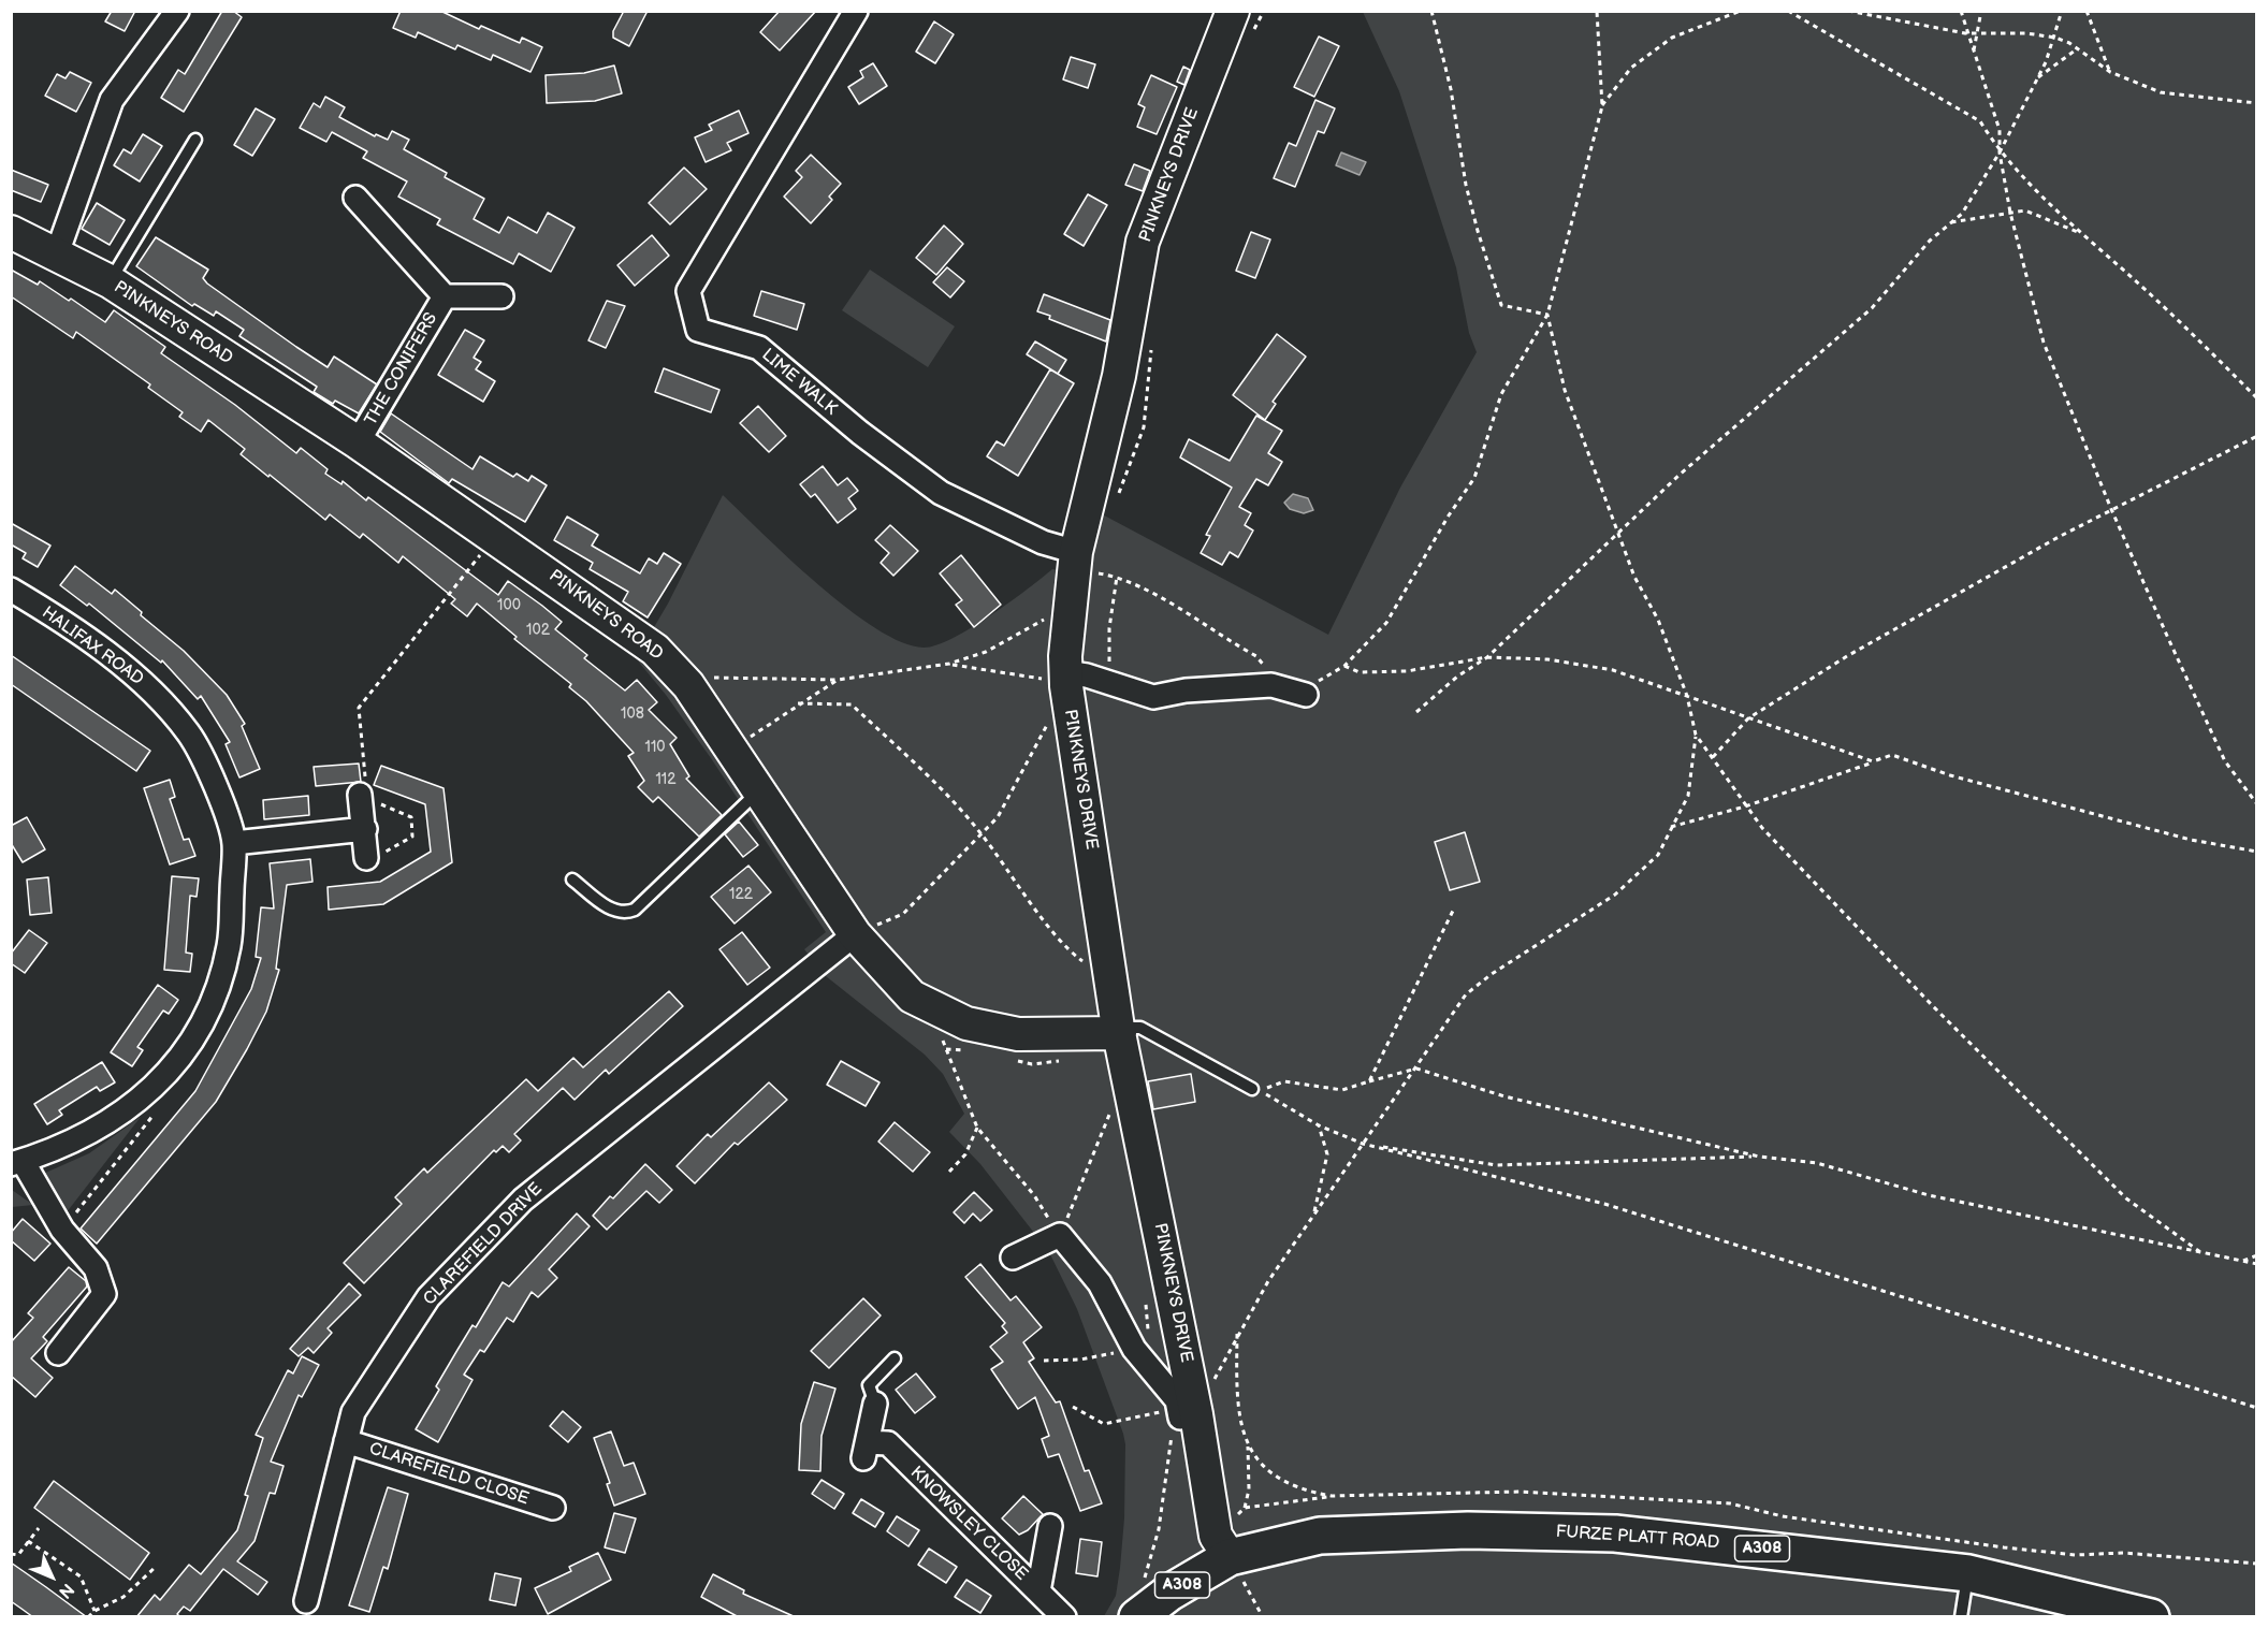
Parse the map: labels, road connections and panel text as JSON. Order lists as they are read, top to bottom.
{
  "streets": {
    "main road": ["FURZE PLATT ROAD", "A308"],
    "street": [
      "PINKNEYS DRIVE",
      "PINKNEYS ROAD",
      "THE CONIFERS",
      "LIME WALK",
      "HALIFAX ROAD",
      "CLAREFIELD DRIVE",
      "CLAREFIELD CLOSE",
      "KNOWSLEY CLOSE"
    ]
  },
  "crossings": [
    ["PINKNEYS DRIVE", "PINKNEYS ROAD"],
    ["PINKNEYS DRIVE", "LIME WALK"],
    ["PINKNEYS DRIVE", "FURZE PLATT ROAD"],
    ["PINKNEYS ROAD", "THE CONIFERS"],
    ["PINKNEYS ROAD", "CLAREFIELD DRIVE"],
    ["CLAREFIELD DRIVE", "CLAREFIELD CLOSE"]
  ],
  "house_numbers": [
    "100",
    "102",
    "108",
    "110",
    "112",
    "122"
  ],
  "north": "bottom right"
}
